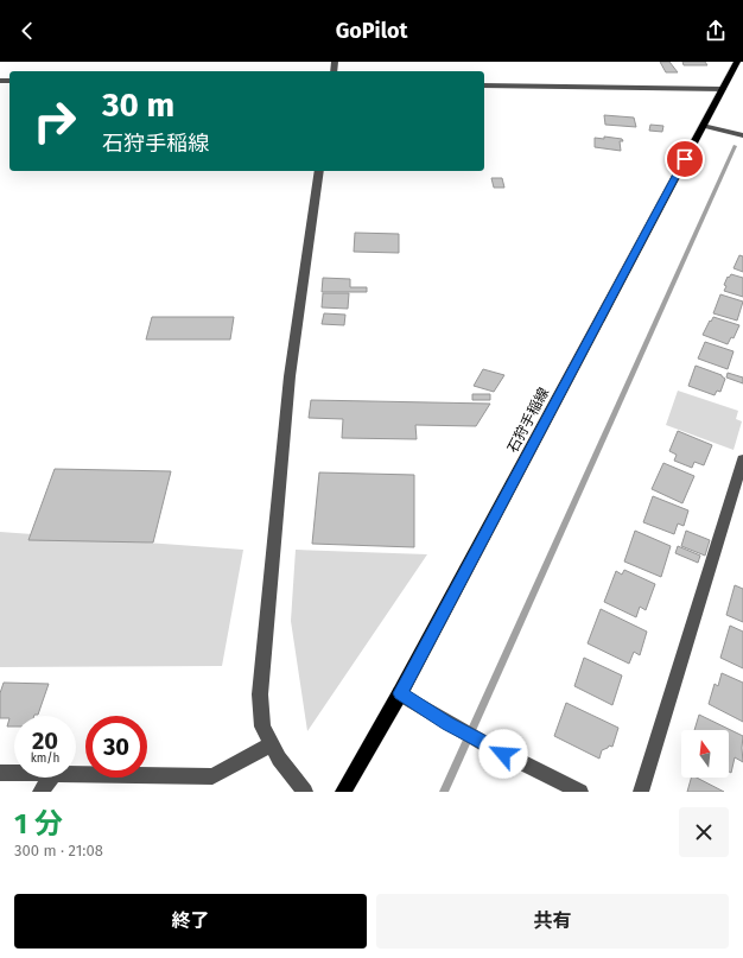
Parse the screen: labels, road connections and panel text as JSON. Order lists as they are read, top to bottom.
{
  "streets": {
    "main road": ["石狩手稲線"]
  },
  "north": "top",
  "page": {
    "header": "GoPilot",
    "turn": ["30 m", "石狩手稲線"],
    "speed": "20 km/h",
    "limit": "30",
    "heading": ["1 分", "300 m · 21:08"],
    "buttons": ["終了", "共有"]
  }
}
